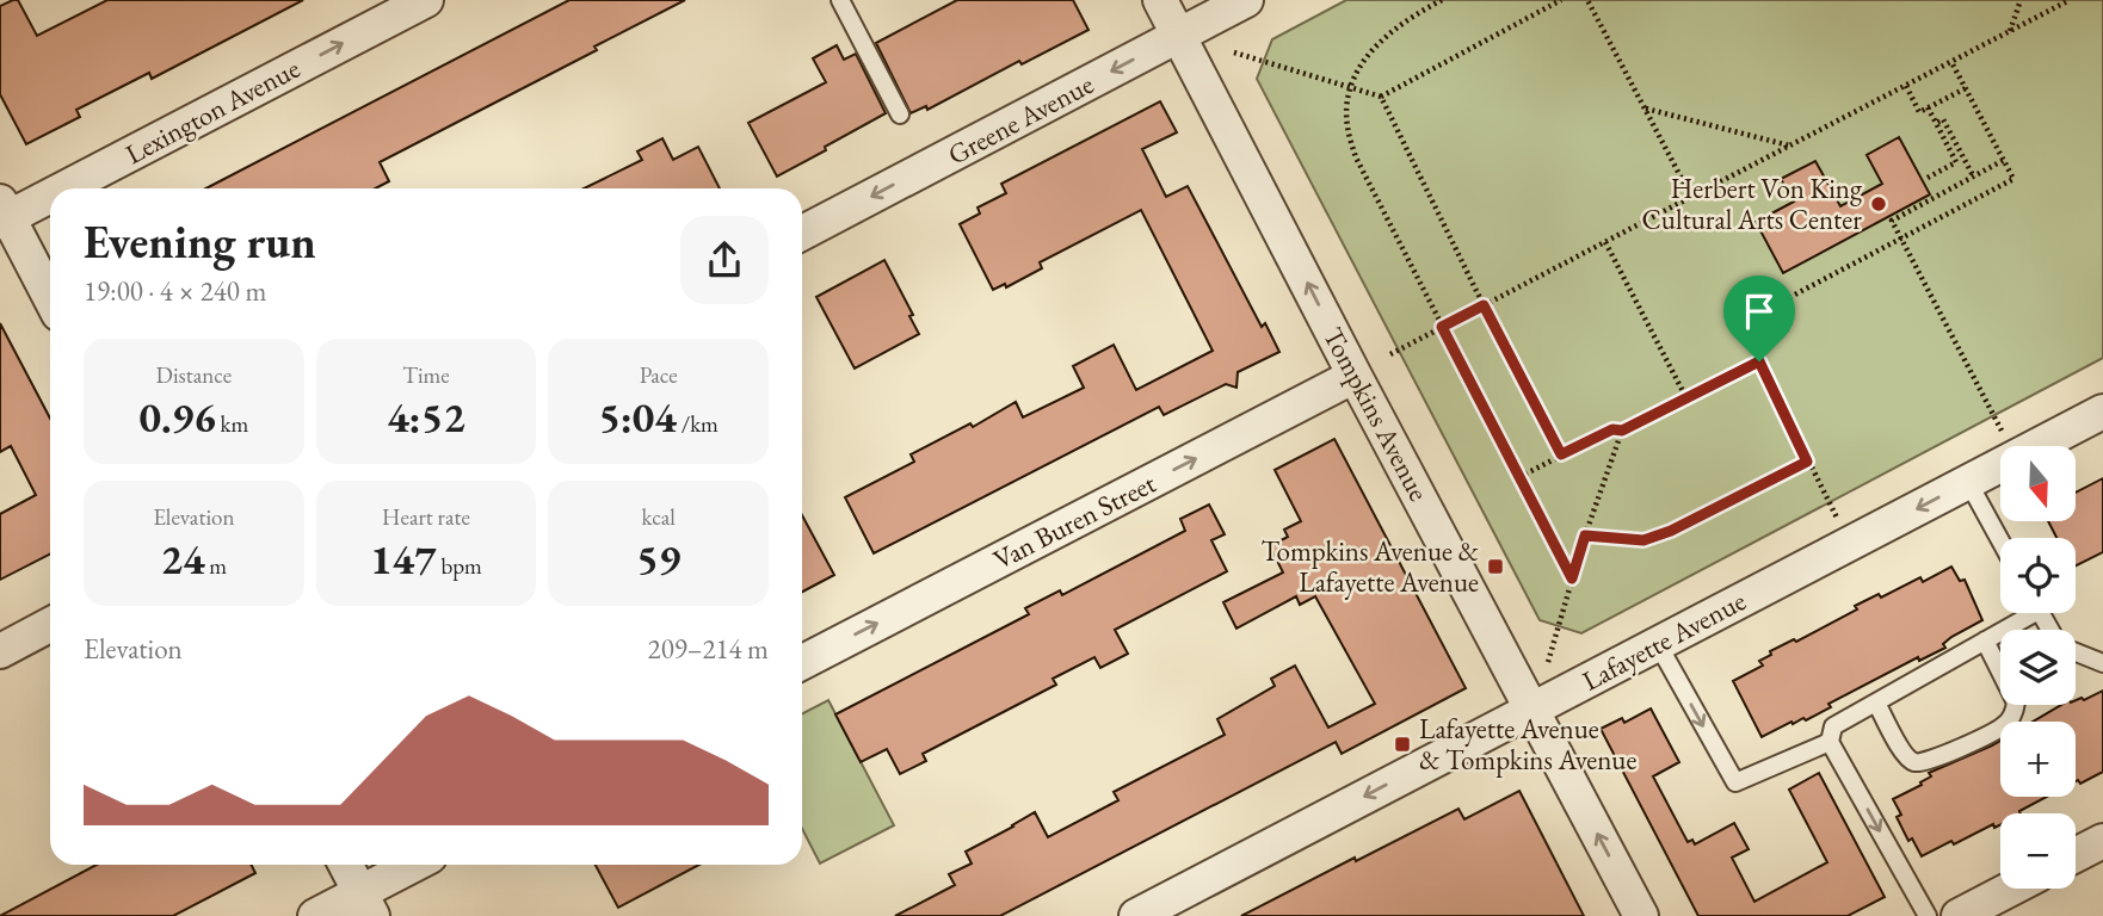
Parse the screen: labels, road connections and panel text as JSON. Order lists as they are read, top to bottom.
{
  "streets": {
    "street": [
      "Lexington Avenue",
      "Greene Avenue",
      "Tompkins Avenue",
      "Van Buren Street",
      "Lafayette Avenue"
    ]
  },
  "crossings": [
    ["Greene Avenue", "Tompkins Avenue"],
    ["Tompkins Avenue", "Van Buren Street"],
    ["Tompkins Avenue", "Lafayette Avenue"]
  ],
  "one_way": [
    "Lexington Avenue",
    "Greene Avenue",
    "Tompkins Avenue",
    "Van Buren Street",
    "Lafayette Avenue"
  ],
  "places": {
    "other": ["Herbert Von King Cultural Arts Center"],
    "transit": ["Tompkins Avenue & Lafayette Avenue", "Lafayette Avenue & Tompkins Avenue"]
  },
  "north": "bottom",
  "page": {
    "heading": ["Evening run", "19:00 · 4 × 240 m"],
    "stats": [
      ["Distance", "0.96 km"],
      ["Time", "4:52"],
      ["Pace", "5:04 /km"],
      ["Elevation", "24 m"],
      ["Heart rate", "147 bpm"],
      ["kcal", "59"]
    ],
    "map_buttons": ["+", "−"],
    "chart": ["Elevation", "209–214 m"]
  }
}
